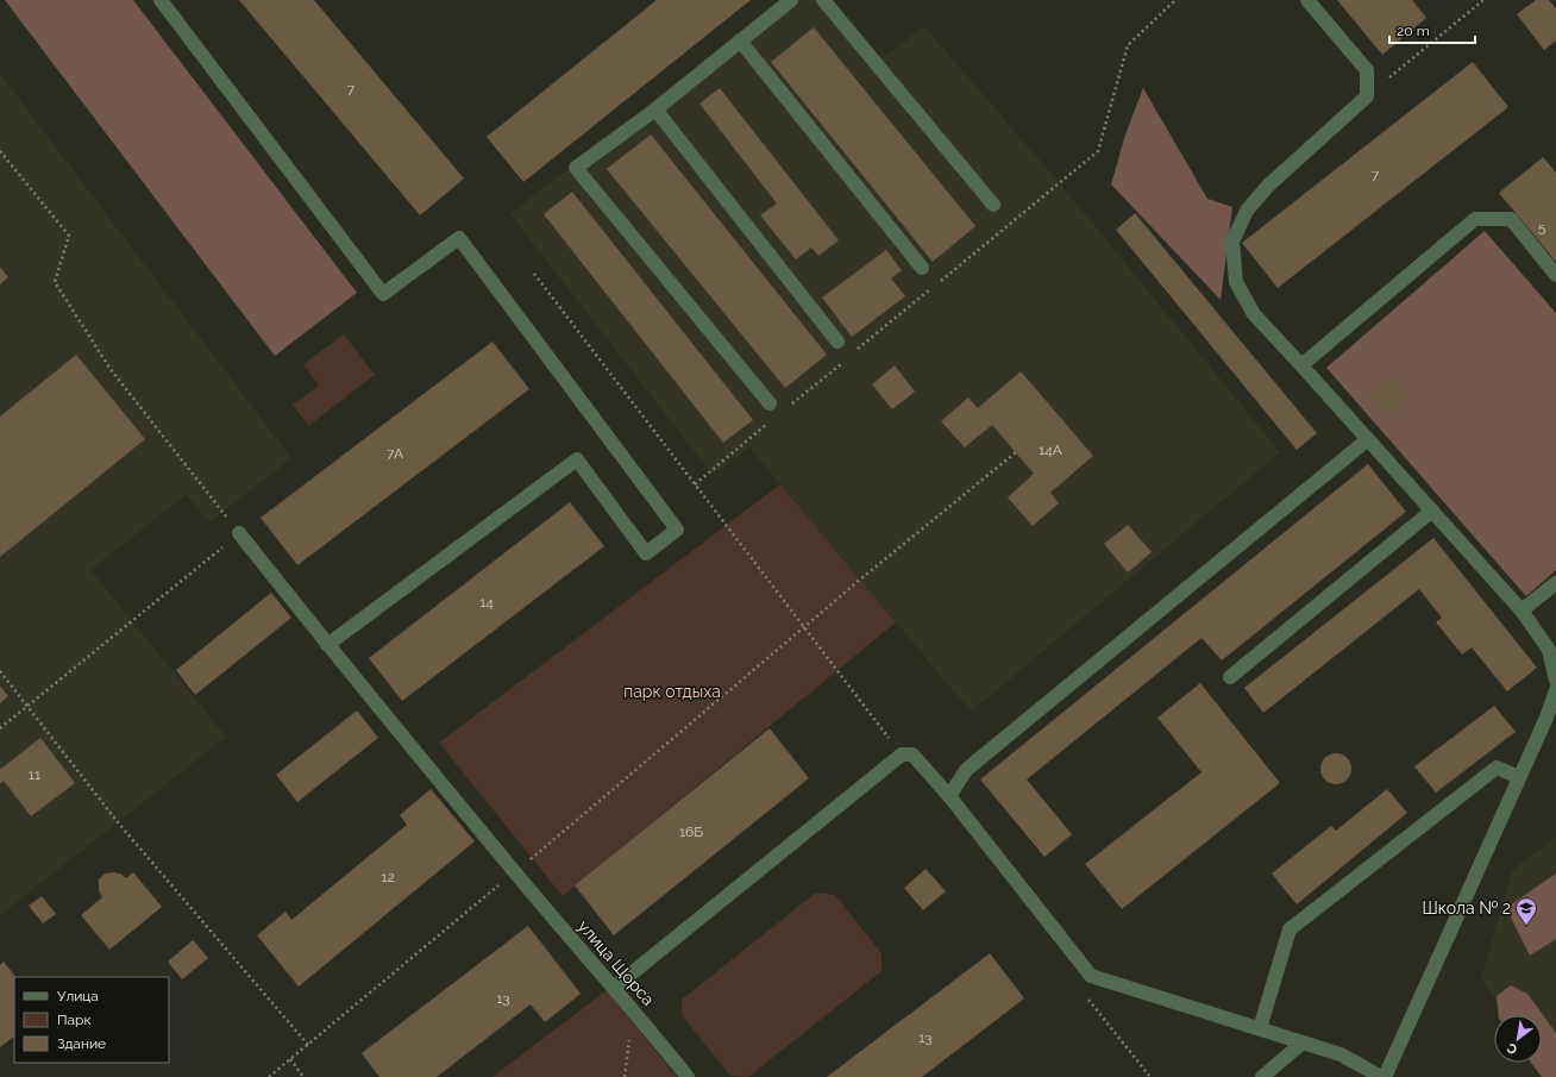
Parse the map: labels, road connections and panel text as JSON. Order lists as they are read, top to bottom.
{
  "streets": {
    "street": ["улица Щорса"]
  },
  "parks": ["парк отдыха"],
  "places": {
    "school or university": ["Школа № 2"]
  },
  "house_numbers": [
    "7",
    "7",
    "5",
    "14А",
    "7А",
    "14",
    "11",
    "16Б",
    "12",
    "13",
    "13"
  ],
  "legend": ["Улица", "Парк", "Здание"],
  "scale_bar": "20 m",
  "north": "bottom left"
}
